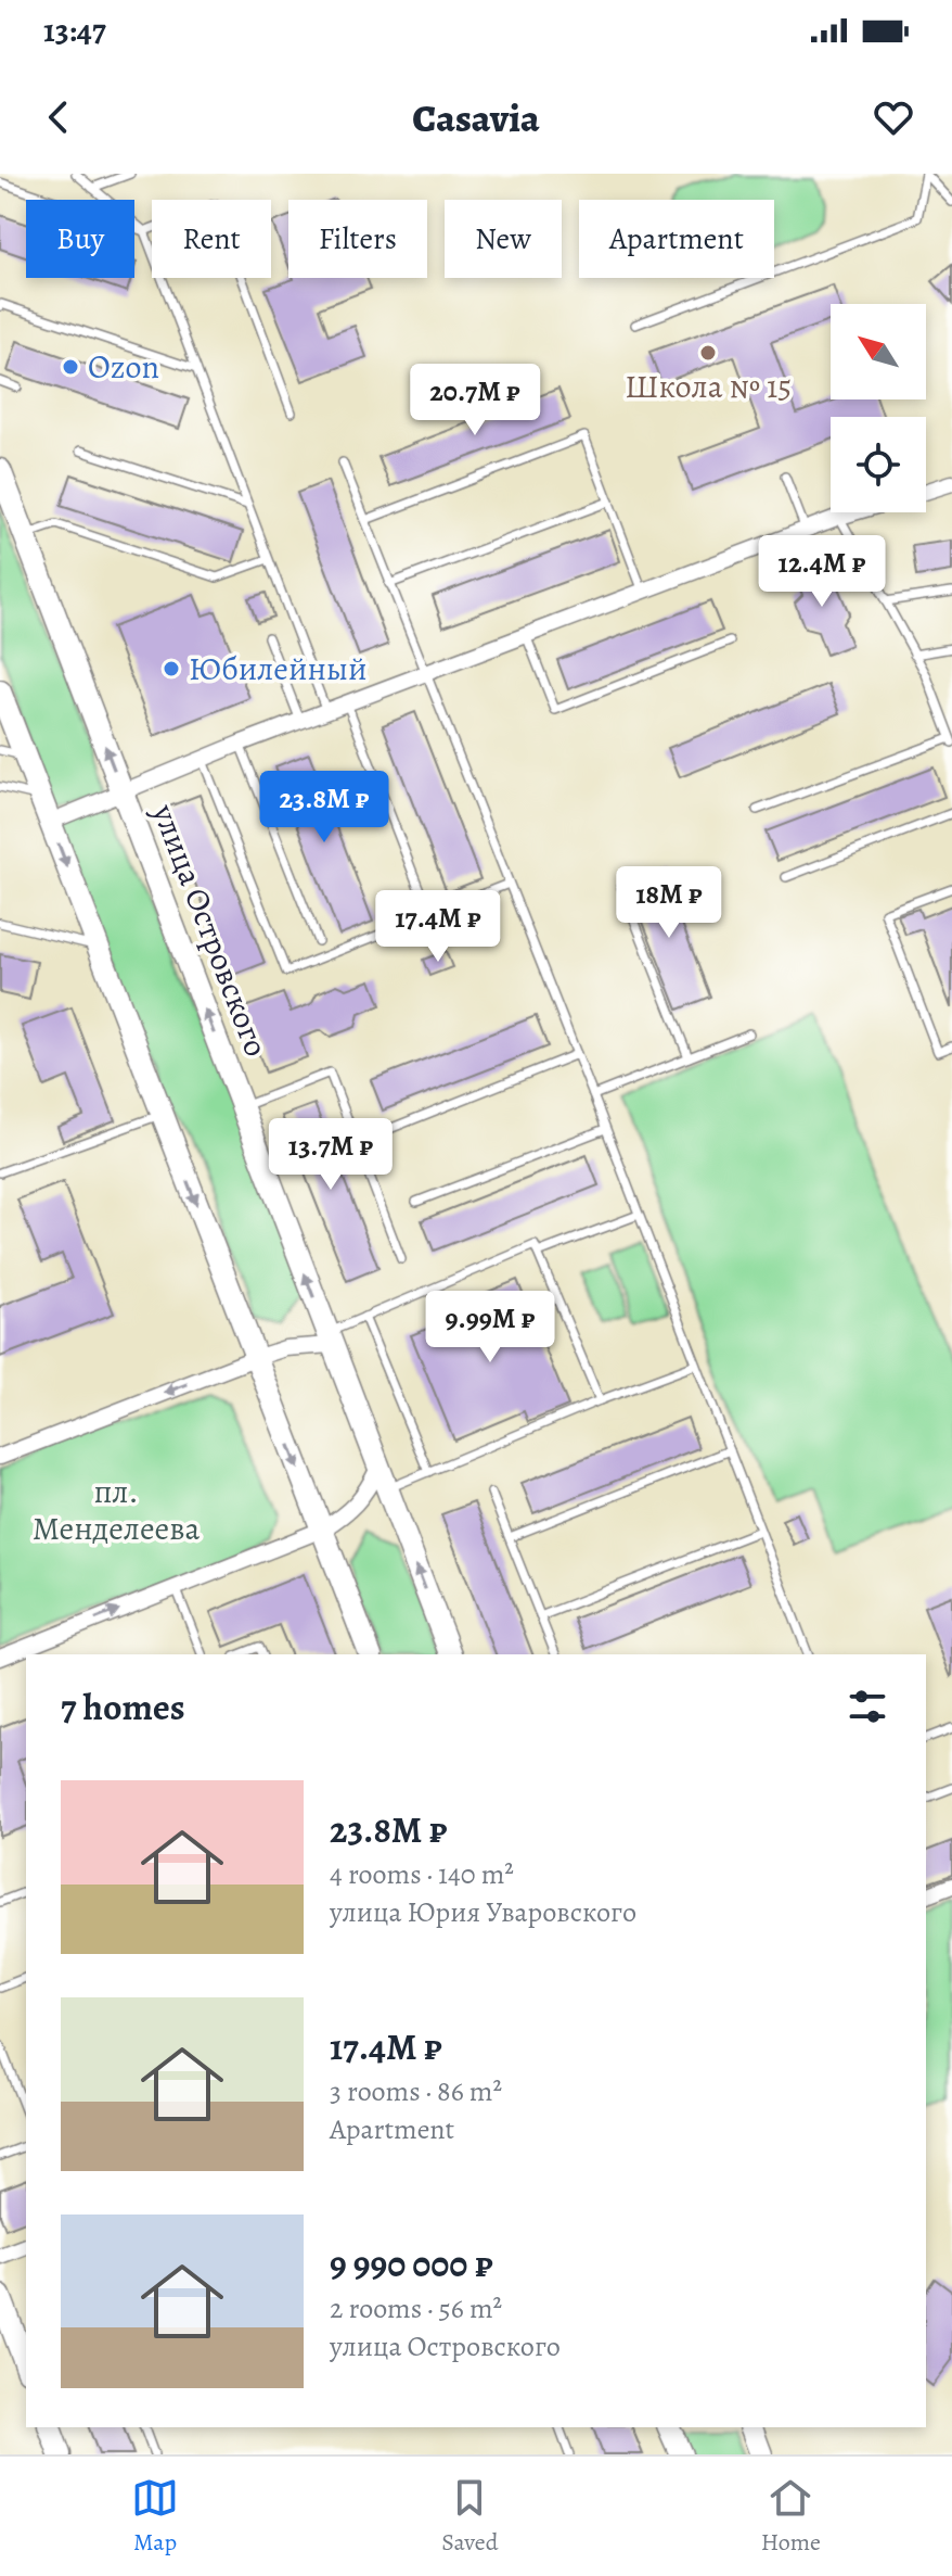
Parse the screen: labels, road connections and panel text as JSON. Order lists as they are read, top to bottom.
{
  "streets": {
    "main road": ["улица Островского"]
  },
  "parks": ["пл. Менделеева"],
  "places": ["Школа № 15", "Ozon", "Юбилейный"],
  "north": "top left",
  "page": {
    "status": "13:47",
    "header": "Casavia",
    "chip": [
      "Buy",
      "Rent",
      "Filters",
      "New",
      "Apartment"
    ],
    "price": [
      "20.7M ₽",
      "12.4M ₽",
      "23.8M ₽",
      "18M ₽",
      "17.4M ₽",
      "13.7M ₽",
      "9.99M ₽"
    ],
    "heading": "7 homes",
    "list": [
      {
        "name": "23.8M ₽",
        "note": "4 rooms · 140 m² · улица Юрия Уваровского"
      },
      {
        "name": "17.4M ₽",
        "note": "3 rooms · 86 m² · Apartment"
      },
      {
        "name": "9 990 000 ₽",
        "note": "2 rooms · 56 m² · улица Островского"
      }
    ],
    "tabs": ["Map", "Saved", "Home"]
  }
}
